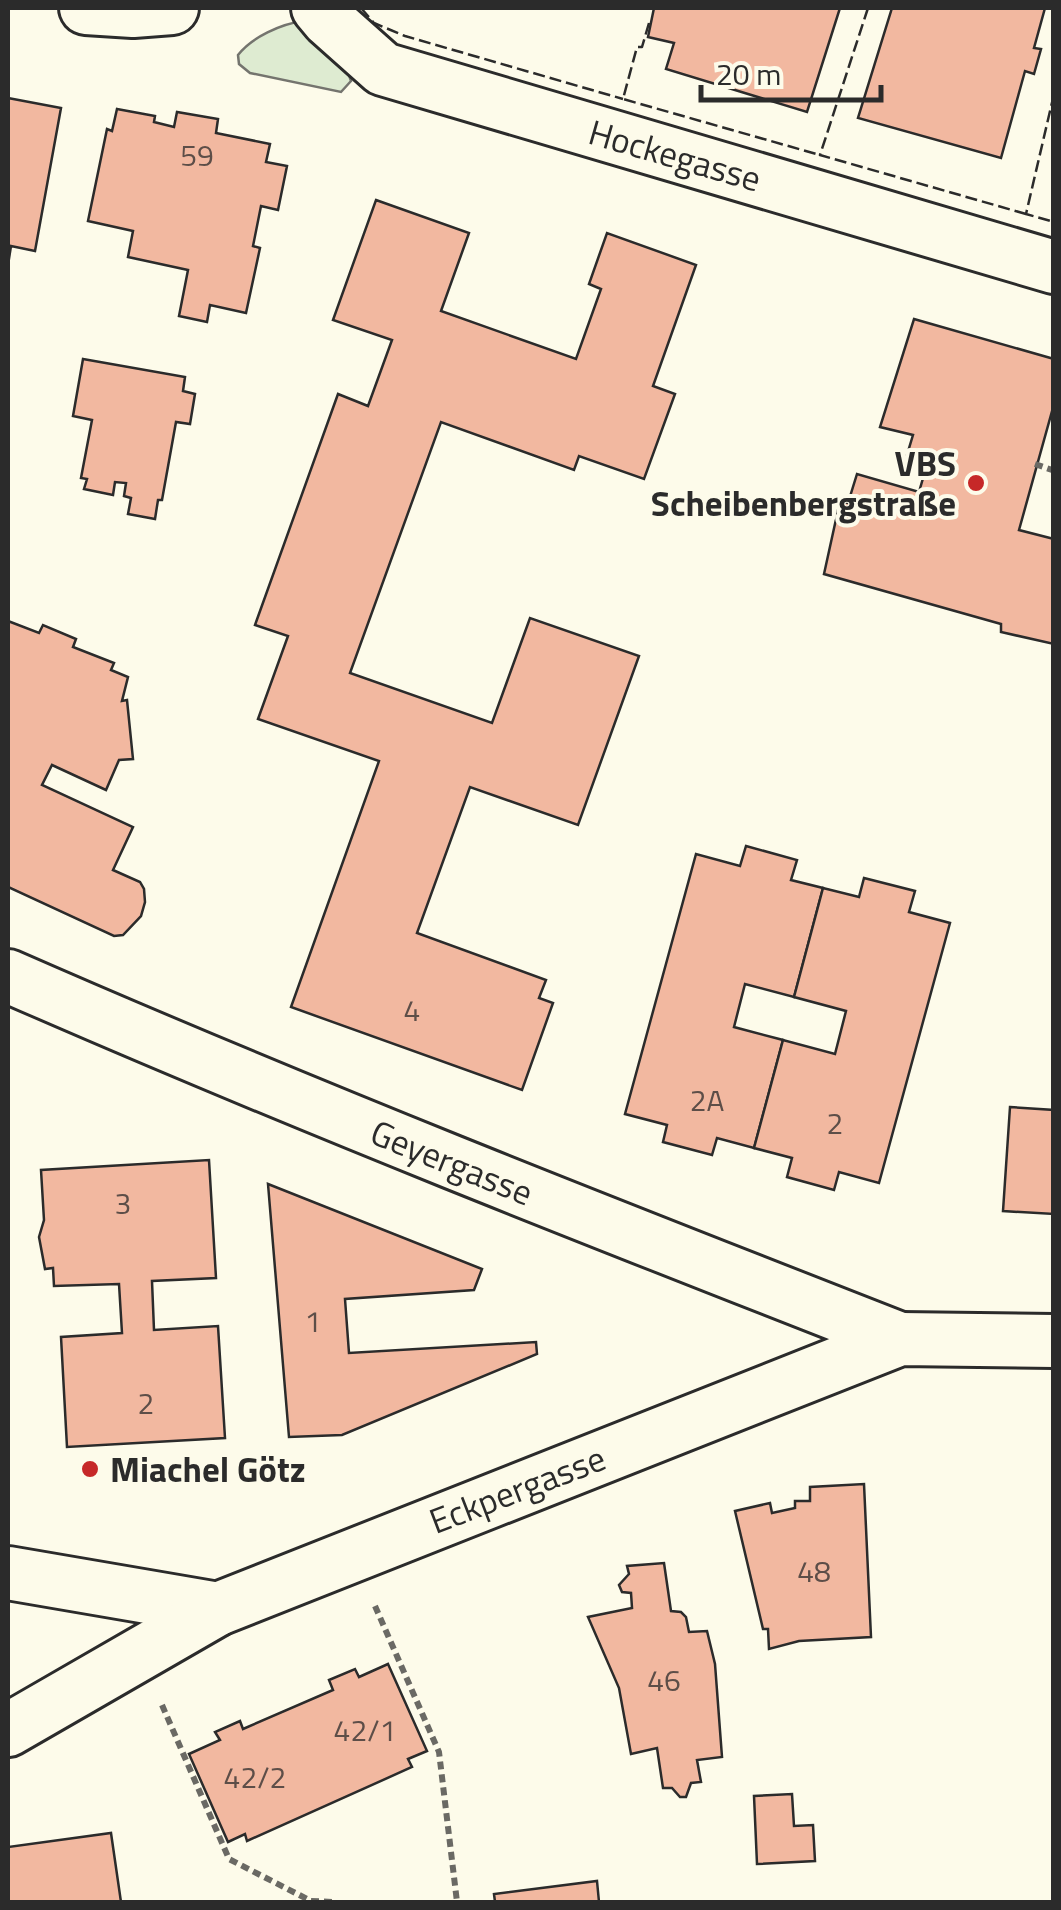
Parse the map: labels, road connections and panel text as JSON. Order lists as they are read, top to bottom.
{
  "streets": {
    "street": ["Hockegasse", "Geyergasse", "Eckpergasse"]
  },
  "crossings": [
    ["Geyergasse", "Eckpergasse"]
  ],
  "places": ["VBS Scheibenbergstraße", "Miachel Götz"],
  "house_numbers": [
    "59",
    "4",
    "2A",
    "2",
    "3",
    "1",
    "2",
    "48",
    "46",
    "42/1",
    "42/2"
  ],
  "scale_bar": "20 m"
}
